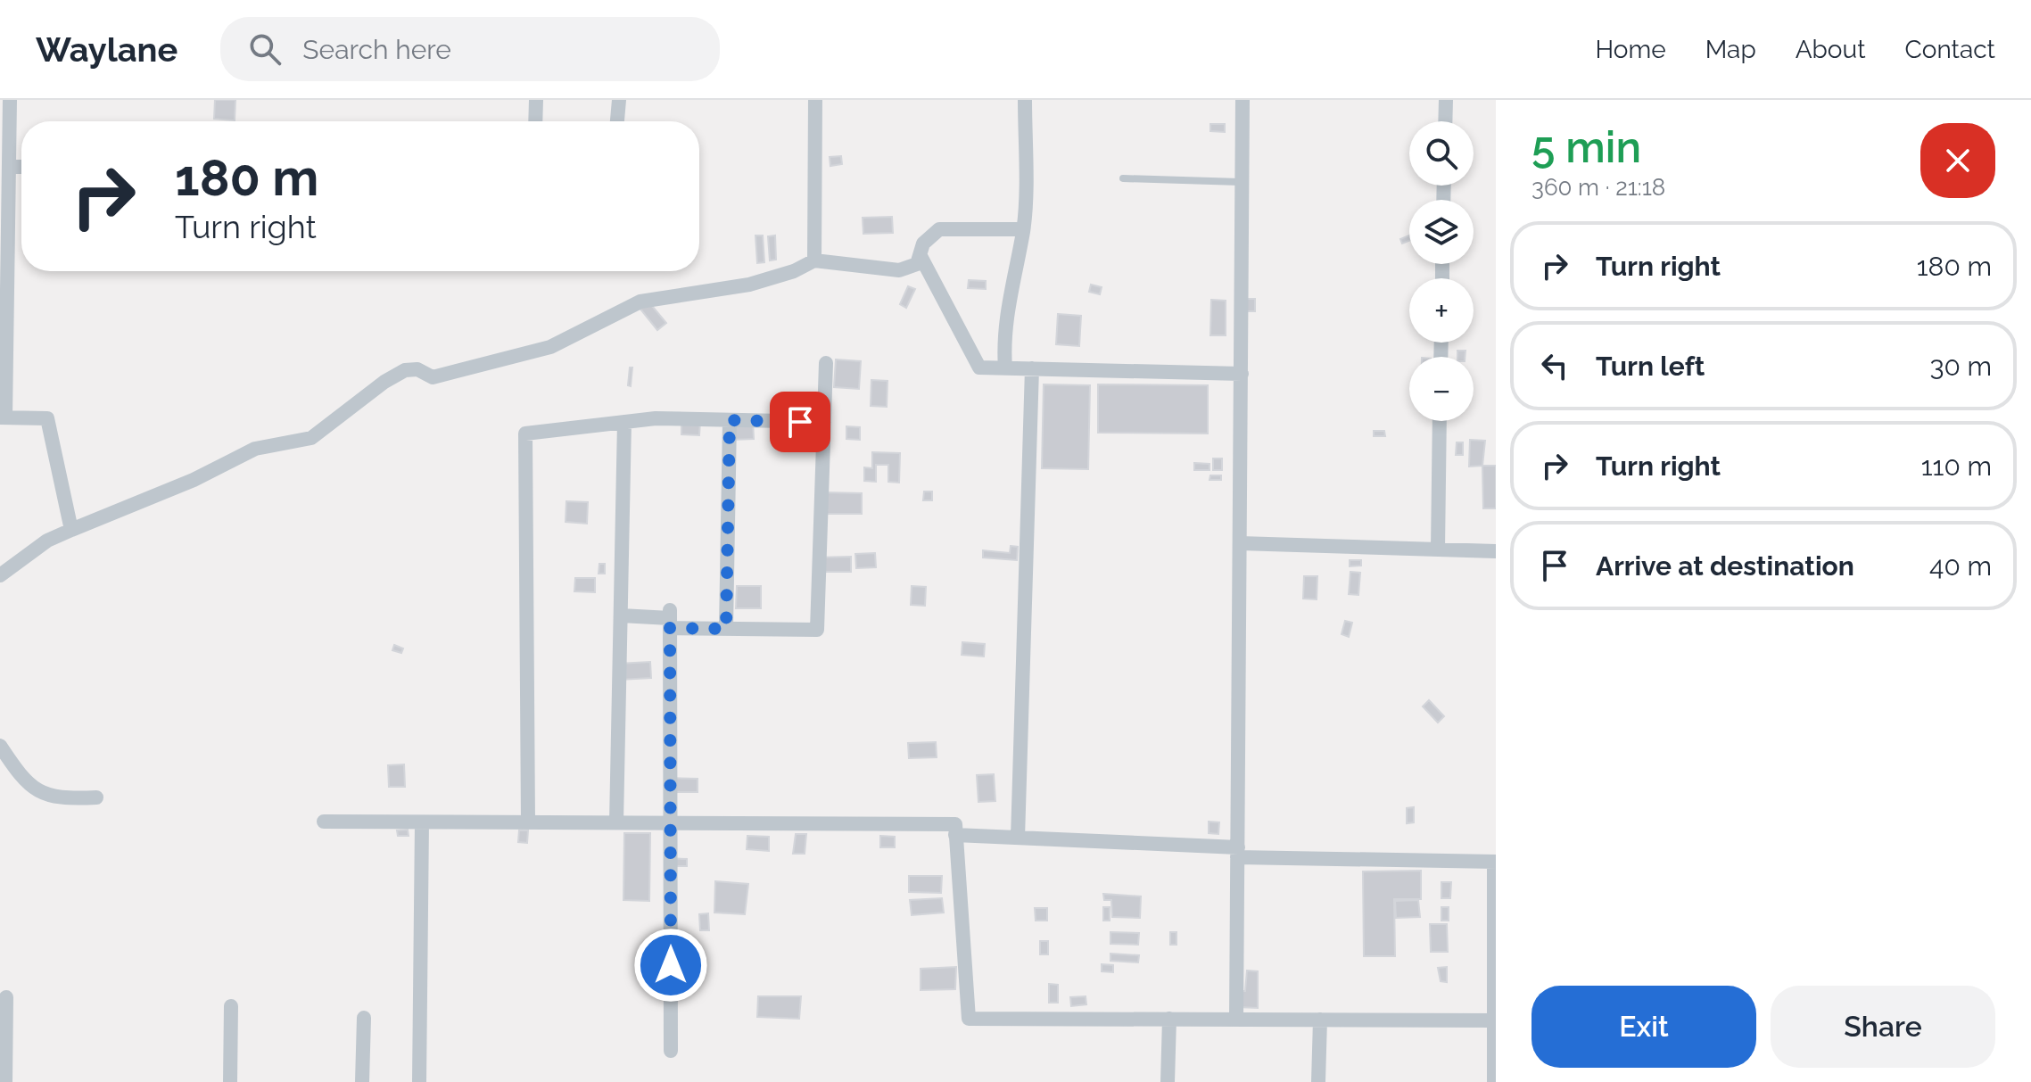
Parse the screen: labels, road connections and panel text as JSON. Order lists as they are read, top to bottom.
{
  "page": {
    "header": "Waylane",
    "search": "Search here",
    "nav": [
      "Home",
      "Map",
      "About",
      "Contact"
    ],
    "heading": ["5 min", "360 m · 21:18"],
    "map_buttons": ["+", "−"],
    "turn": ["180 m", "Turn right"],
    "list": [
      {
        "name": "Turn right",
        "value": "180 m"
      },
      {
        "name": "Turn left",
        "value": "30 m"
      },
      {
        "name": "Turn right",
        "value": "110 m"
      },
      {
        "name": "Arrive at destination",
        "value": "40 m"
      }
    ],
    "buttons": ["Exit", "Share"]
  }
}
